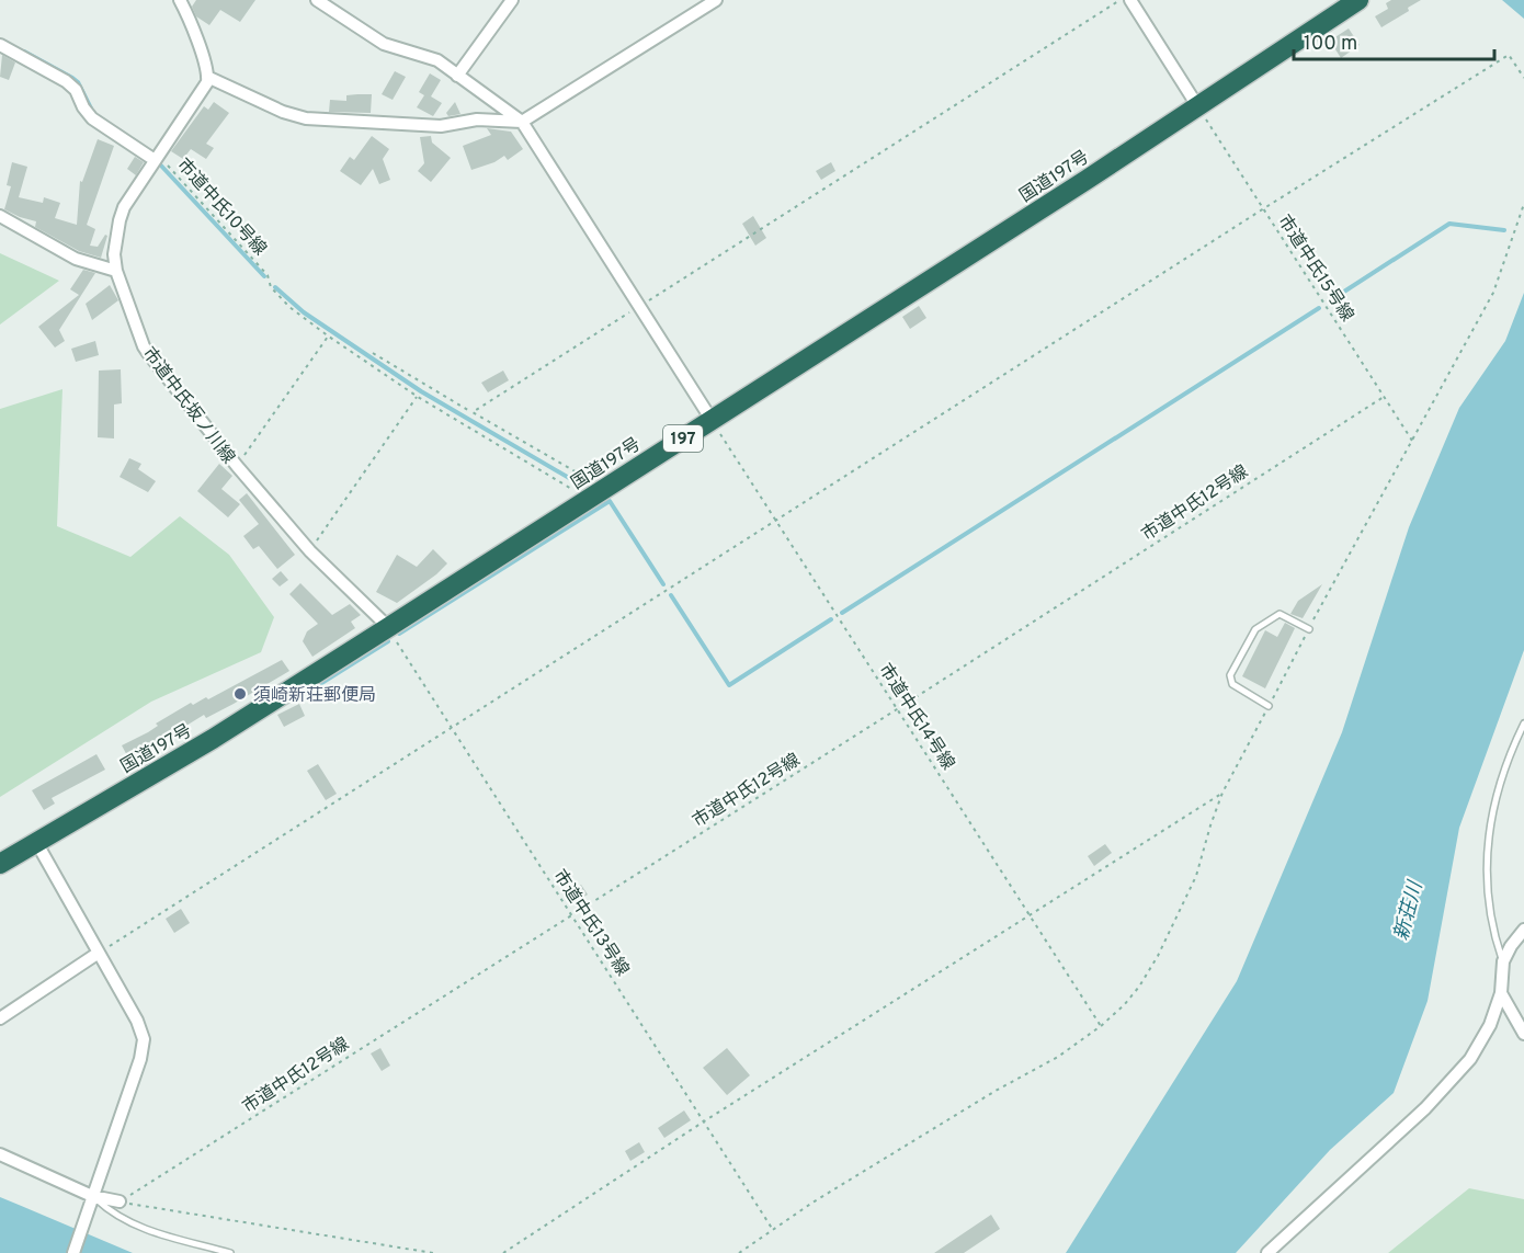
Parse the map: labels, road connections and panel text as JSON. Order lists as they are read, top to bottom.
{
  "streets": {
    "highway": ["国道197号", "197"],
    "street": ["市道中氏坂ノ川線"],
    "path": [
      "市道中氏10号線",
      "市道中氏15号線",
      "市道中氏12号線",
      "市道中氏14号線",
      "市道中氏13号線"
    ]
  },
  "crossings": [
    ["国道197号", "市道中氏10号線"],
    ["国道197号", "市道中氏15号線"],
    ["国道197号", "市道中氏坂ノ川線"],
    ["国道197号", "市道中氏14号線"],
    ["国道197号", "市道中氏13号線"],
    ["市道中氏10号線", "市道中氏坂ノ川線"],
    ["市道中氏15号線", "市道中氏12号線"],
    ["市道中氏坂ノ川線", "市道中氏13号線"],
    ["市道中氏12号線", "市道中氏14号線"],
    ["市道中氏12号線", "市道中氏13号線"]
  ],
  "water": ["新荘川"],
  "places": ["須崎新荘郵便局"],
  "scale_bar": "100 m"
}
